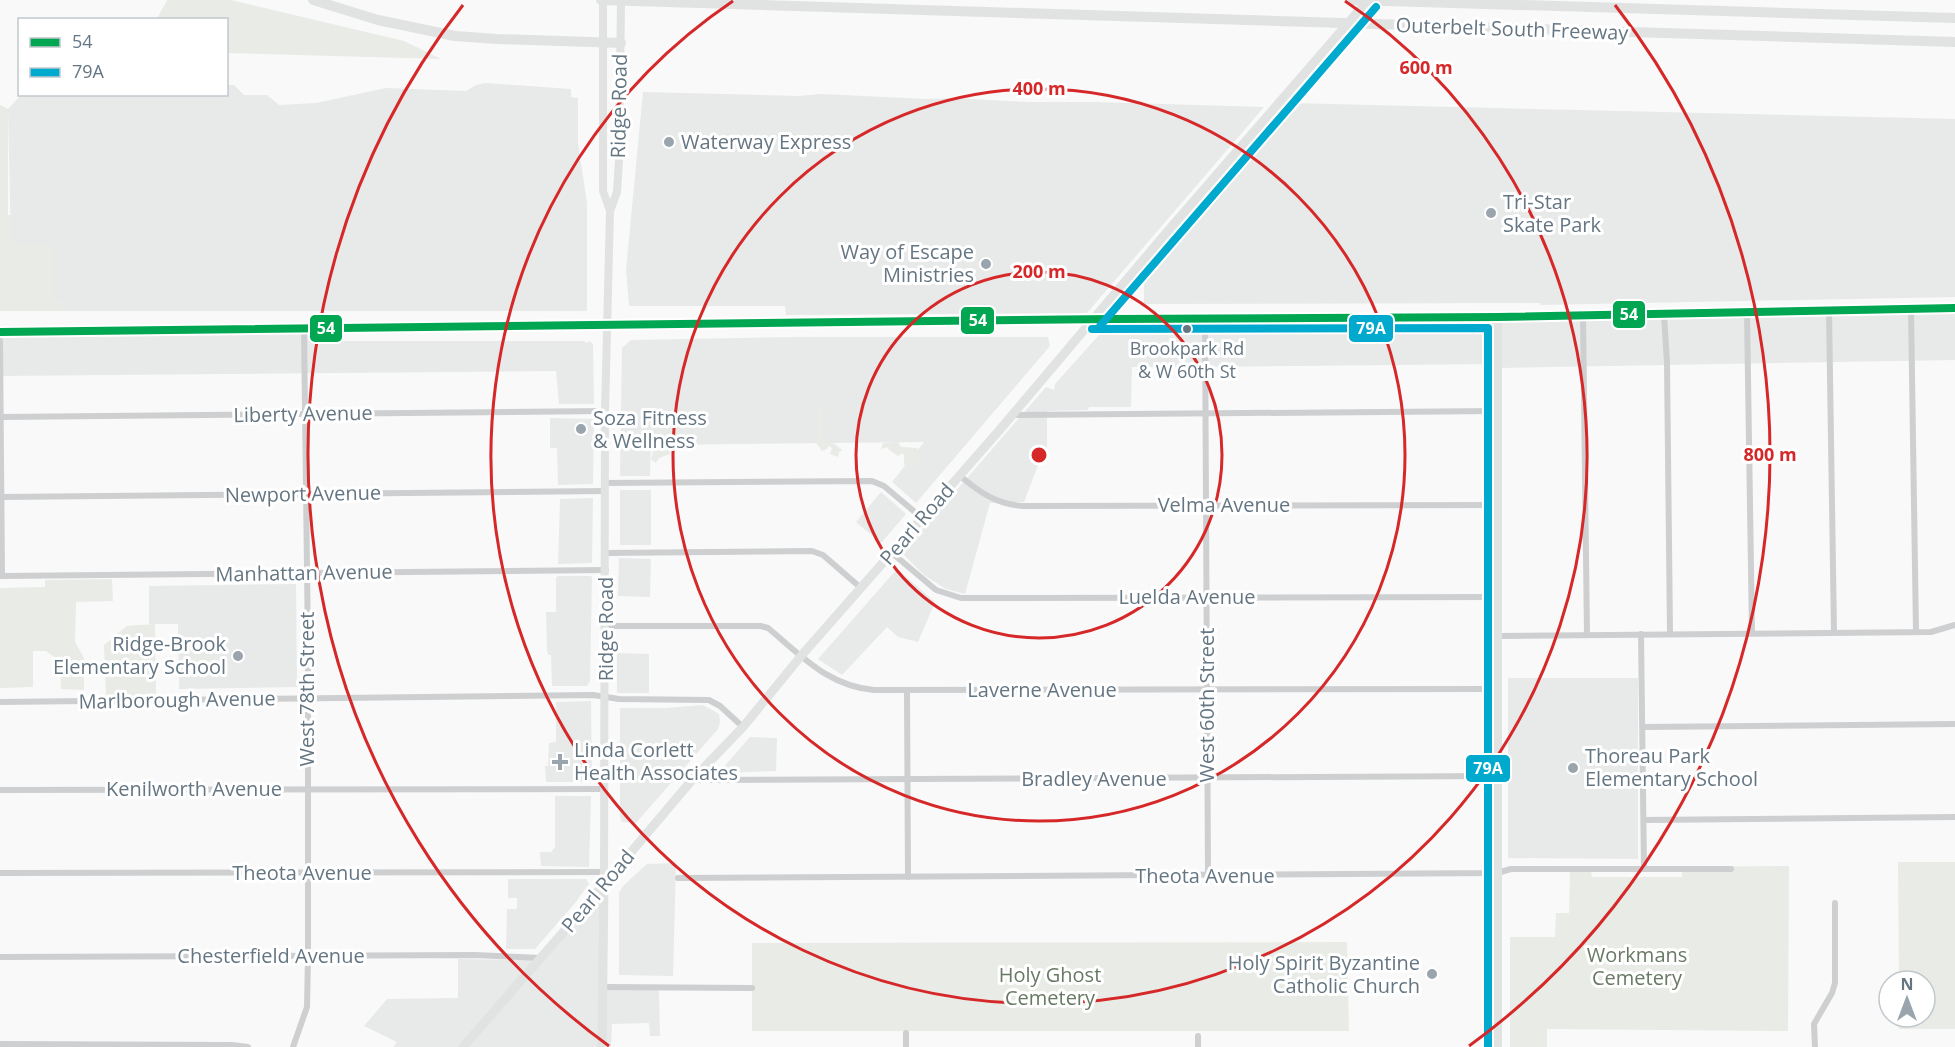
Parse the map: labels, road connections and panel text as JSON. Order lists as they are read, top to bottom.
{
  "streets": {
    "highway": ["Outerbelt South Freeway"],
    "main road": ["Ridge Road", "Pearl Road"],
    "street": [
      "Liberty Avenue",
      "Newport Avenue",
      "Velma Avenue",
      "Manhattan Avenue",
      "Luelda Avenue",
      "West 78th Street",
      "Laverne Avenue",
      "Marlborough Avenue",
      "West 60th Street",
      "Bradley Avenue",
      "Kenilworth Avenue",
      "Theota Avenue",
      "Chesterfield Avenue"
    ]
  },
  "crossings": [
    ["Outerbelt South Freeway", "Ridge Road"],
    ["Ridge Road", "Liberty Avenue"],
    ["Ridge Road", "Newport Avenue"],
    ["Ridge Road", "Pearl Road"],
    ["Ridge Road", "Manhattan Avenue"],
    ["Ridge Road", "Laverne Avenue"],
    ["Ridge Road", "Marlborough Avenue"],
    ["Ridge Road", "Kenilworth Avenue"],
    ["Ridge Road", "Theota Avenue"],
    ["Liberty Avenue", "West 78th Street"],
    ["Newport Avenue", "Manhattan Avenue"],
    ["Newport Avenue", "West 78th Street"],
    ["Velma Avenue", "Pearl Road"],
    ["Velma Avenue", "West 60th Street"],
    ["Pearl Road", "Luelda Avenue"],
    ["Pearl Road", "Laverne Avenue"],
    ["Pearl Road", "Marlborough Avenue"],
    ["Pearl Road", "Bradley Avenue"],
    ["Pearl Road", "Chesterfield Avenue"],
    ["Manhattan Avenue", "West 78th Street"],
    ["Luelda Avenue", "West 60th Street"],
    ["West 78th Street", "Marlborough Avenue"],
    ["West 78th Street", "Kenilworth Avenue"],
    ["West 78th Street", "Theota Avenue"],
    ["West 78th Street", "Chesterfield Avenue"],
    ["Laverne Avenue", "West 60th Street"],
    ["West 60th Street", "Bradley Avenue"],
    ["West 60th Street", "Theota Avenue"]
  ],
  "parks": ["Workmans Cemetery", "Holy Ghost Cemetery"],
  "places": {
    "other": [
      "Waterway Express",
      "Tri-Star Skate Park",
      "Way of Escape Ministries",
      "Brookpark Rd & W 60th St",
      "Soza Fitness & Wellness",
      "Ridge-Brook Elementary School",
      "Thoreau Park Elementary School",
      "Holy Spirit Byzantine Catholic Church"
    ],
    "health": ["Linda Corlett Health Associates"]
  },
  "lines": ["transit line 79A", "transit line 54"],
  "legend": ["54", "79A"],
  "north": "top",
  "rings": [
    "600 m",
    "400 m",
    "200 m",
    "800 m"
  ]
}
